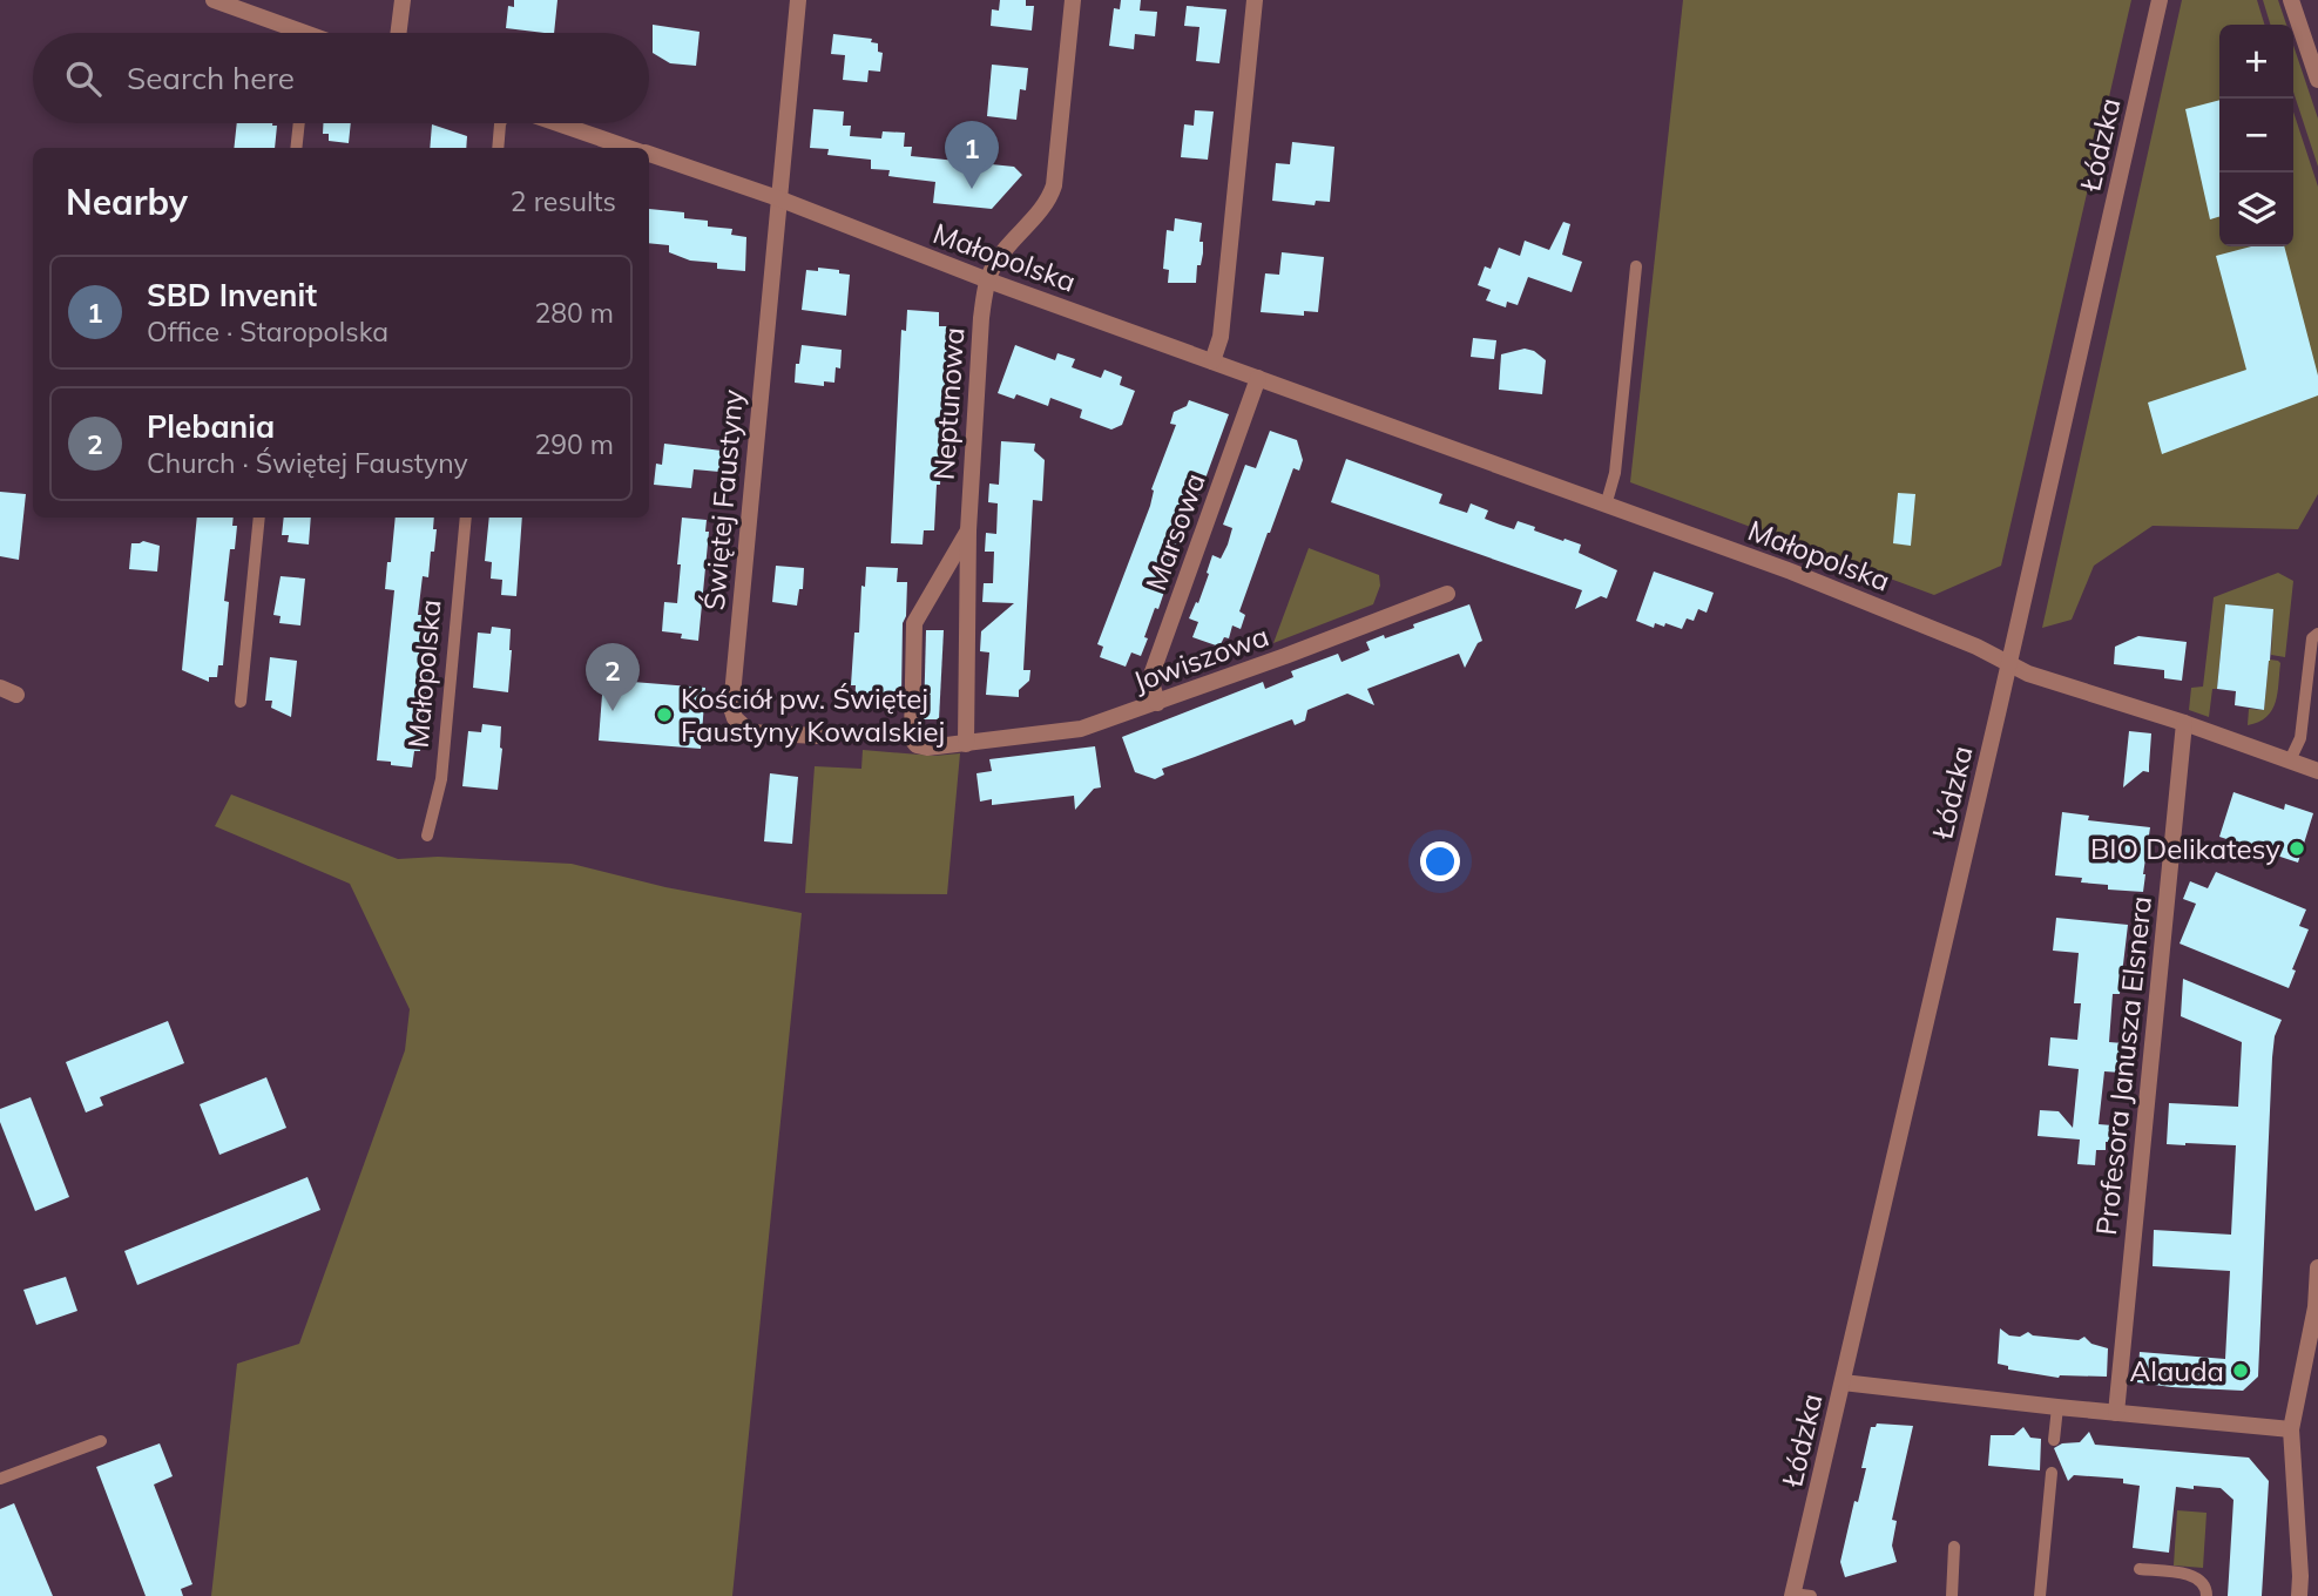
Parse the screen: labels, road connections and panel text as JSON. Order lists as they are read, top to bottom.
{
  "streets": {
    "street": [
      "Łódzka",
      "Małopolska",
      "Neptunowa",
      "Świętej Faustyny",
      "Marsowa",
      "Jowiszowa",
      "Profesora Janusza Elsnera"
    ]
  },
  "crossings": [
    ["Łódzka", "Małopolska"],
    ["Małopolska", "Neptunowa"],
    ["Małopolska", "Świętej Faustyny"],
    ["Małopolska", "Marsowa"],
    ["Małopolska", "Profesora Janusza Elsnera"],
    ["Neptunowa", "Jowiszowa"],
    ["Marsowa", "Jowiszowa"]
  ],
  "places": ["Kościół pw. Świętej Faustyny Kowalskiej", "BIO Delikatesy", "Alauda"],
  "page": {
    "map_buttons": ["+", "−"],
    "search": "Search here",
    "pins": ["1", "2"],
    "heading": ["Nearby", "2 results"],
    "list": [
      {
        "mark": "1",
        "name": "SBD Invenit",
        "note": "Office · Staropolska",
        "value": "280 m"
      },
      {
        "mark": "2",
        "name": "Plebania",
        "note": "Church · Świętej Faustyny",
        "value": "290 m"
      }
    ]
  }
}
